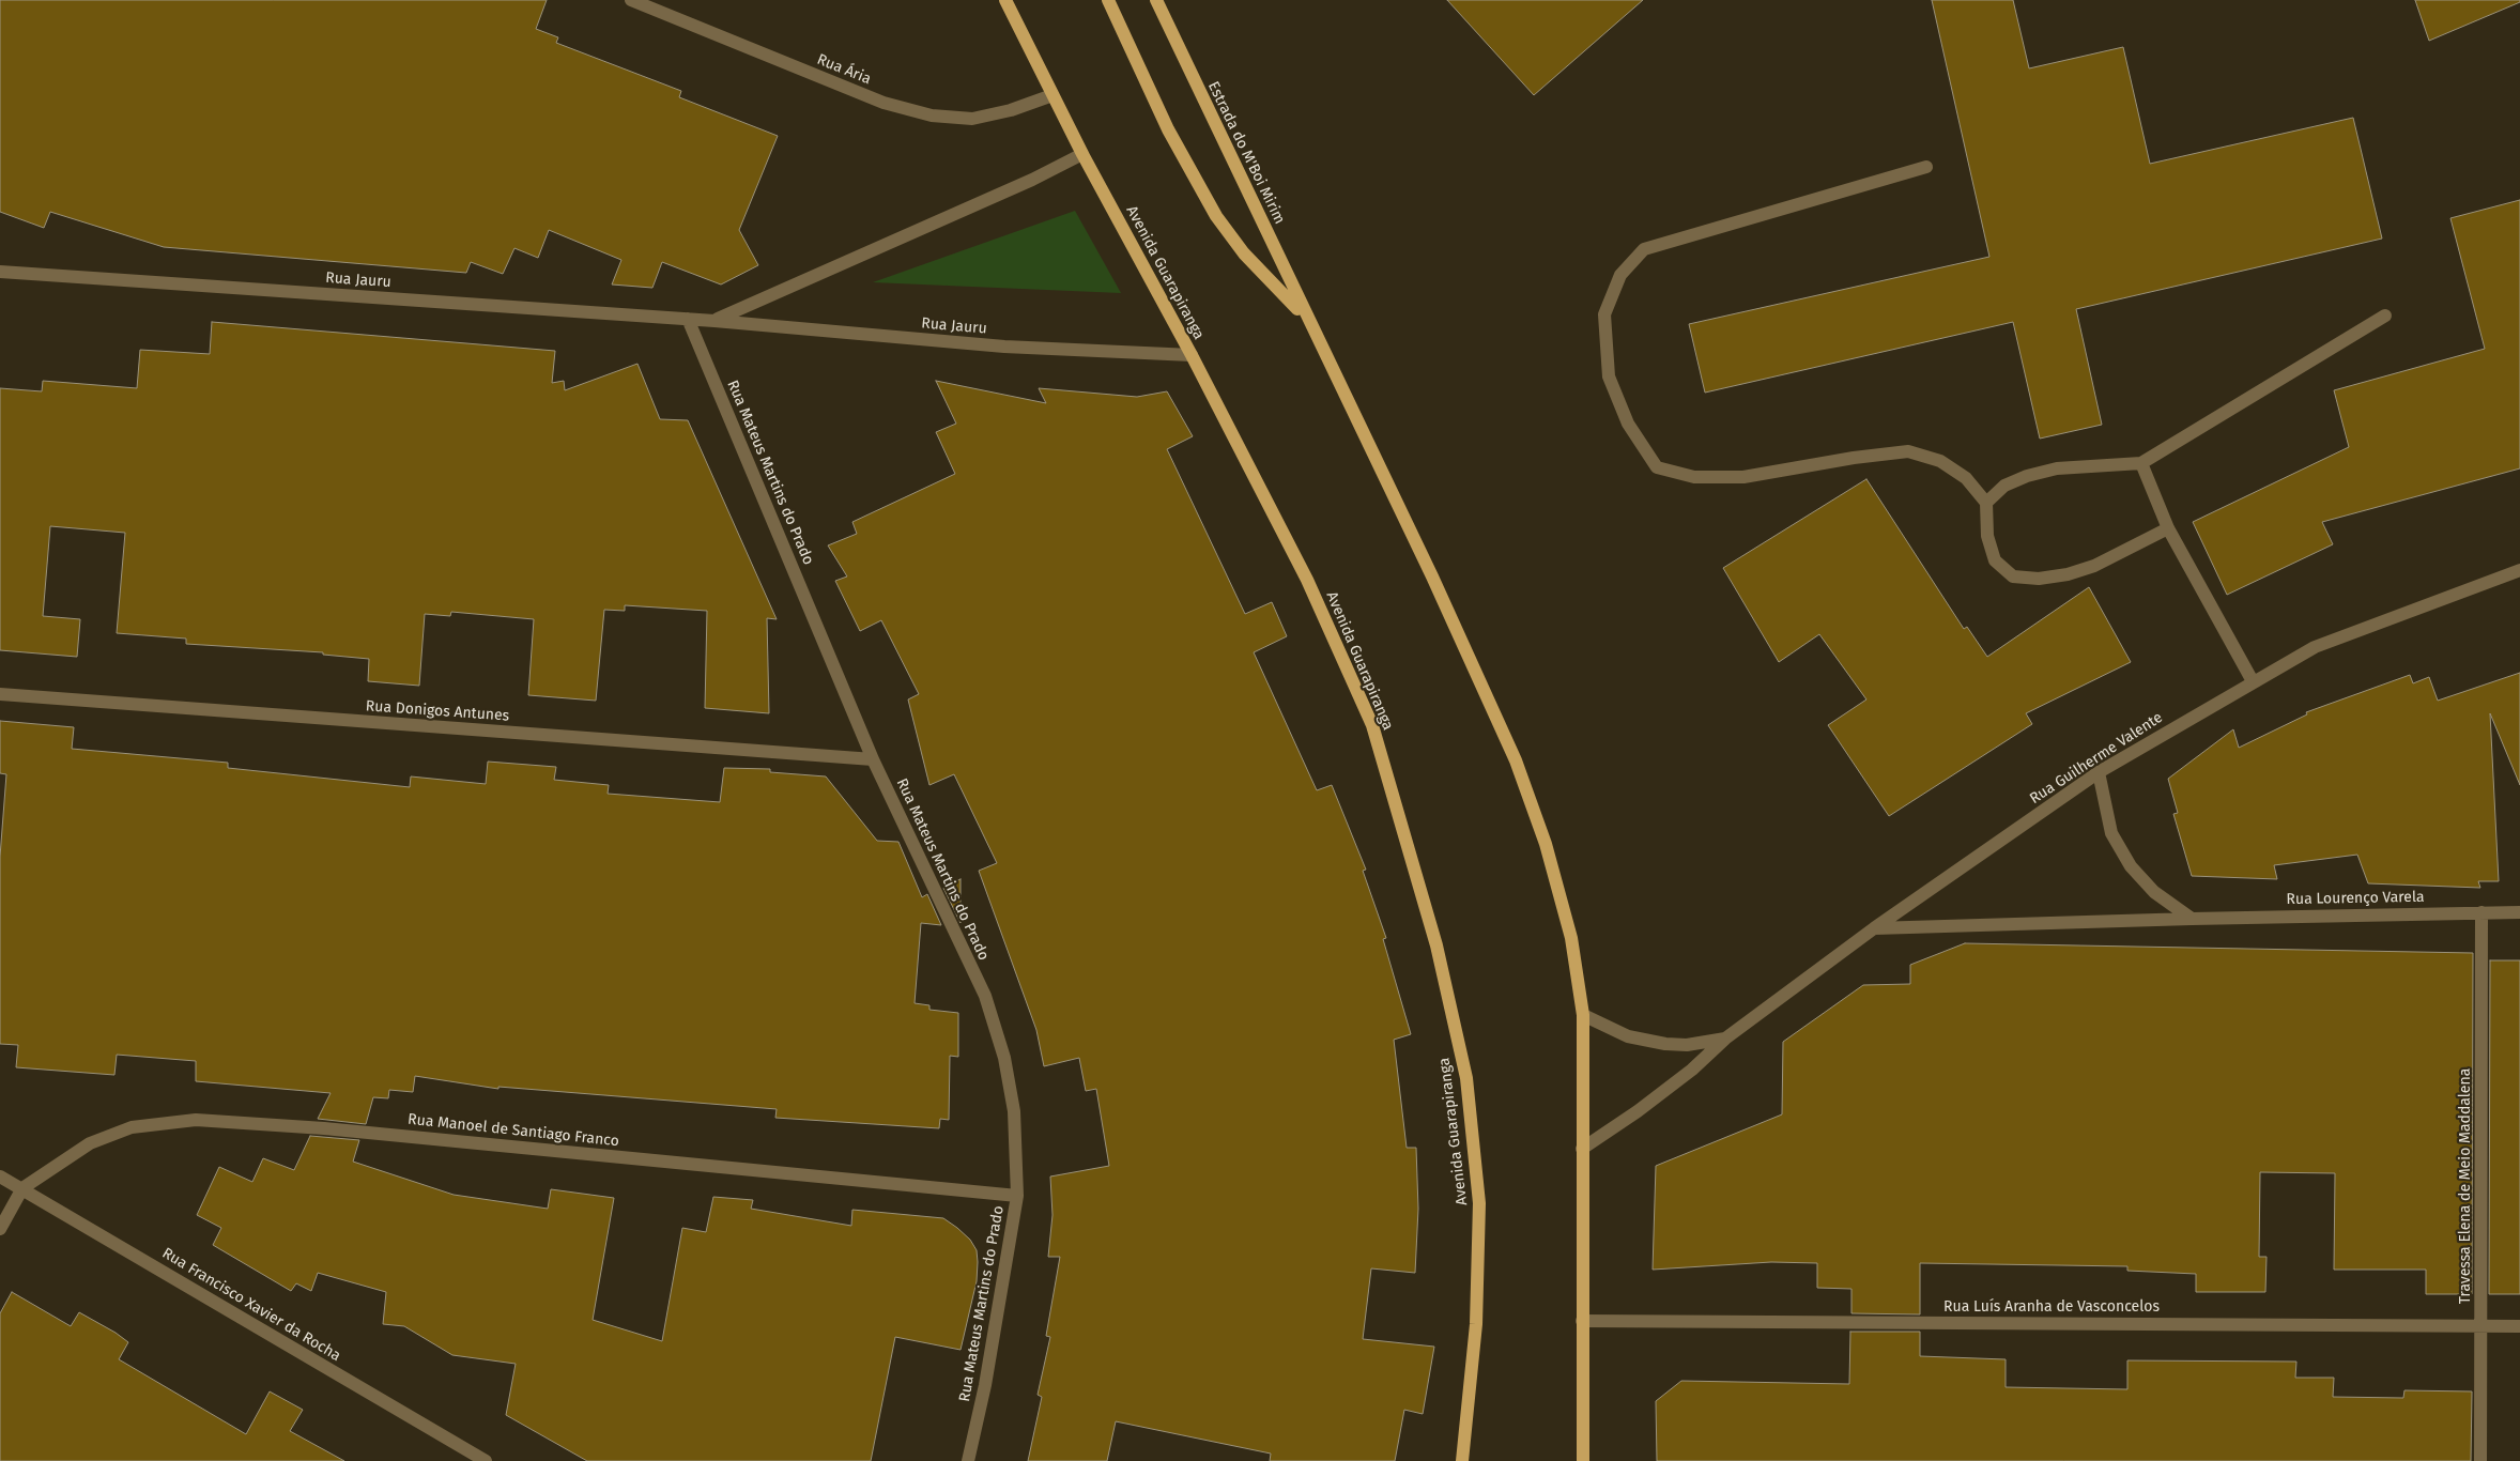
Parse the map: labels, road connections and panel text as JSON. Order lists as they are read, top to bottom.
{
  "streets": {
    "main road": ["Estrada do M'Boi Mirim", "Avenida Guarapiranga"],
    "street": [
      "Rua Ária",
      "Rua Jauru",
      "Rua Mateus Martins do Prado",
      "Rua Donigos Antunes",
      "Rua Guilherme Valente",
      "Rua Lourenço Varela",
      "Rua Manoel de Santiago Franco",
      "Travessa Elena de Meio Maddalena",
      "Rua Francisco Xavier da Rocha",
      "Rua Luís Aranha de Vasconcelos"
    ]
  },
  "crossings": [
    ["Rua Ária", "Avenida Guarapiranga"],
    ["Avenida Guarapiranga", "Rua Jauru"],
    ["Rua Jauru", "Rua Mateus Martins do Prado"],
    ["Rua Mateus Martins do Prado", "Rua Donigos Antunes"],
    ["Rua Mateus Martins do Prado", "Rua Manoel de Santiago Franco"],
    ["Rua Guilherme Valente", "Rua Lourenço Varela"],
    ["Rua Lourenço Varela", "Travessa Elena de Meio Maddalena"],
    ["Rua Manoel de Santiago Franco", "Rua Francisco Xavier da Rocha"],
    ["Travessa Elena de Meio Maddalena", "Rua Luís Aranha de Vasconcelos"]
  ]
}
